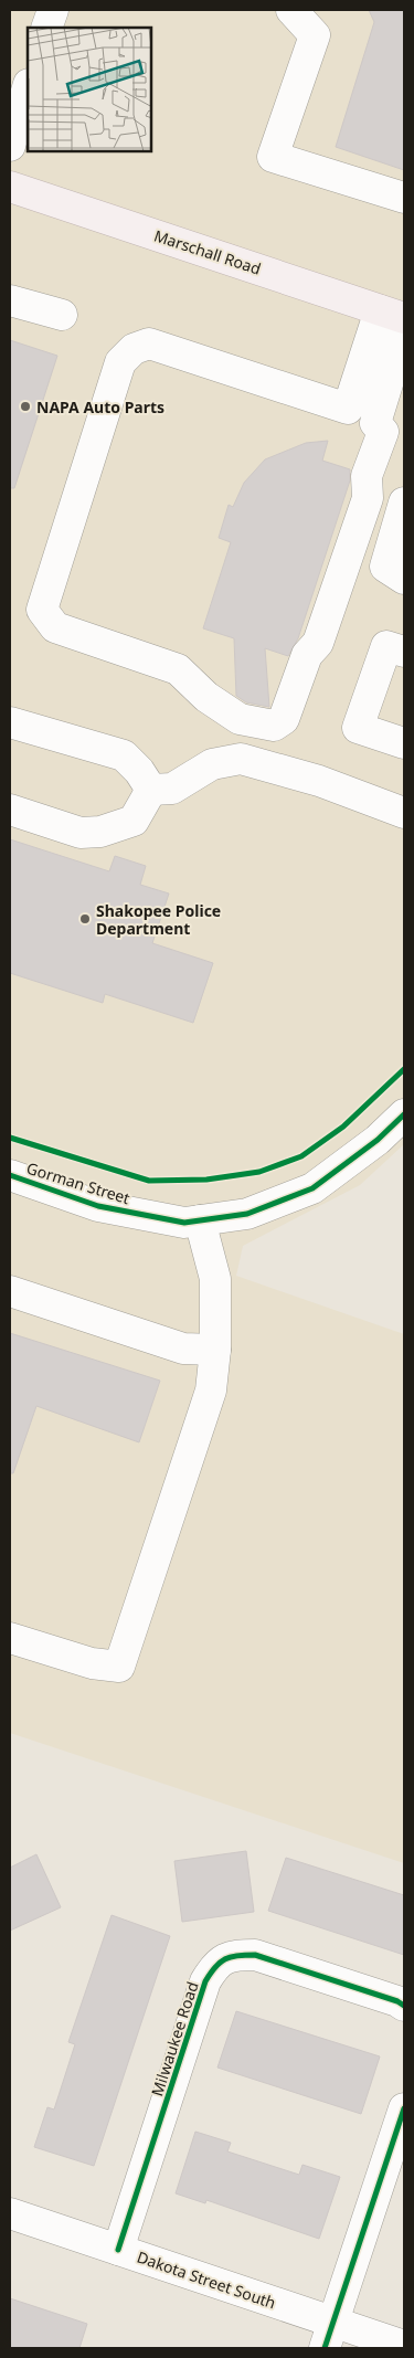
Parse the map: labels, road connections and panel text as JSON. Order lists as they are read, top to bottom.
{
  "streets": {
    "main road": ["Marschall Road"],
    "street": ["Gorman Street", "Milwaukee Road", "Dakota Street South"]
  },
  "crossings": [
    ["Milwaukee Road", "Dakota Street South"]
  ],
  "places": ["NAPA Auto Parts", "Shakopee Police Department"]
}
